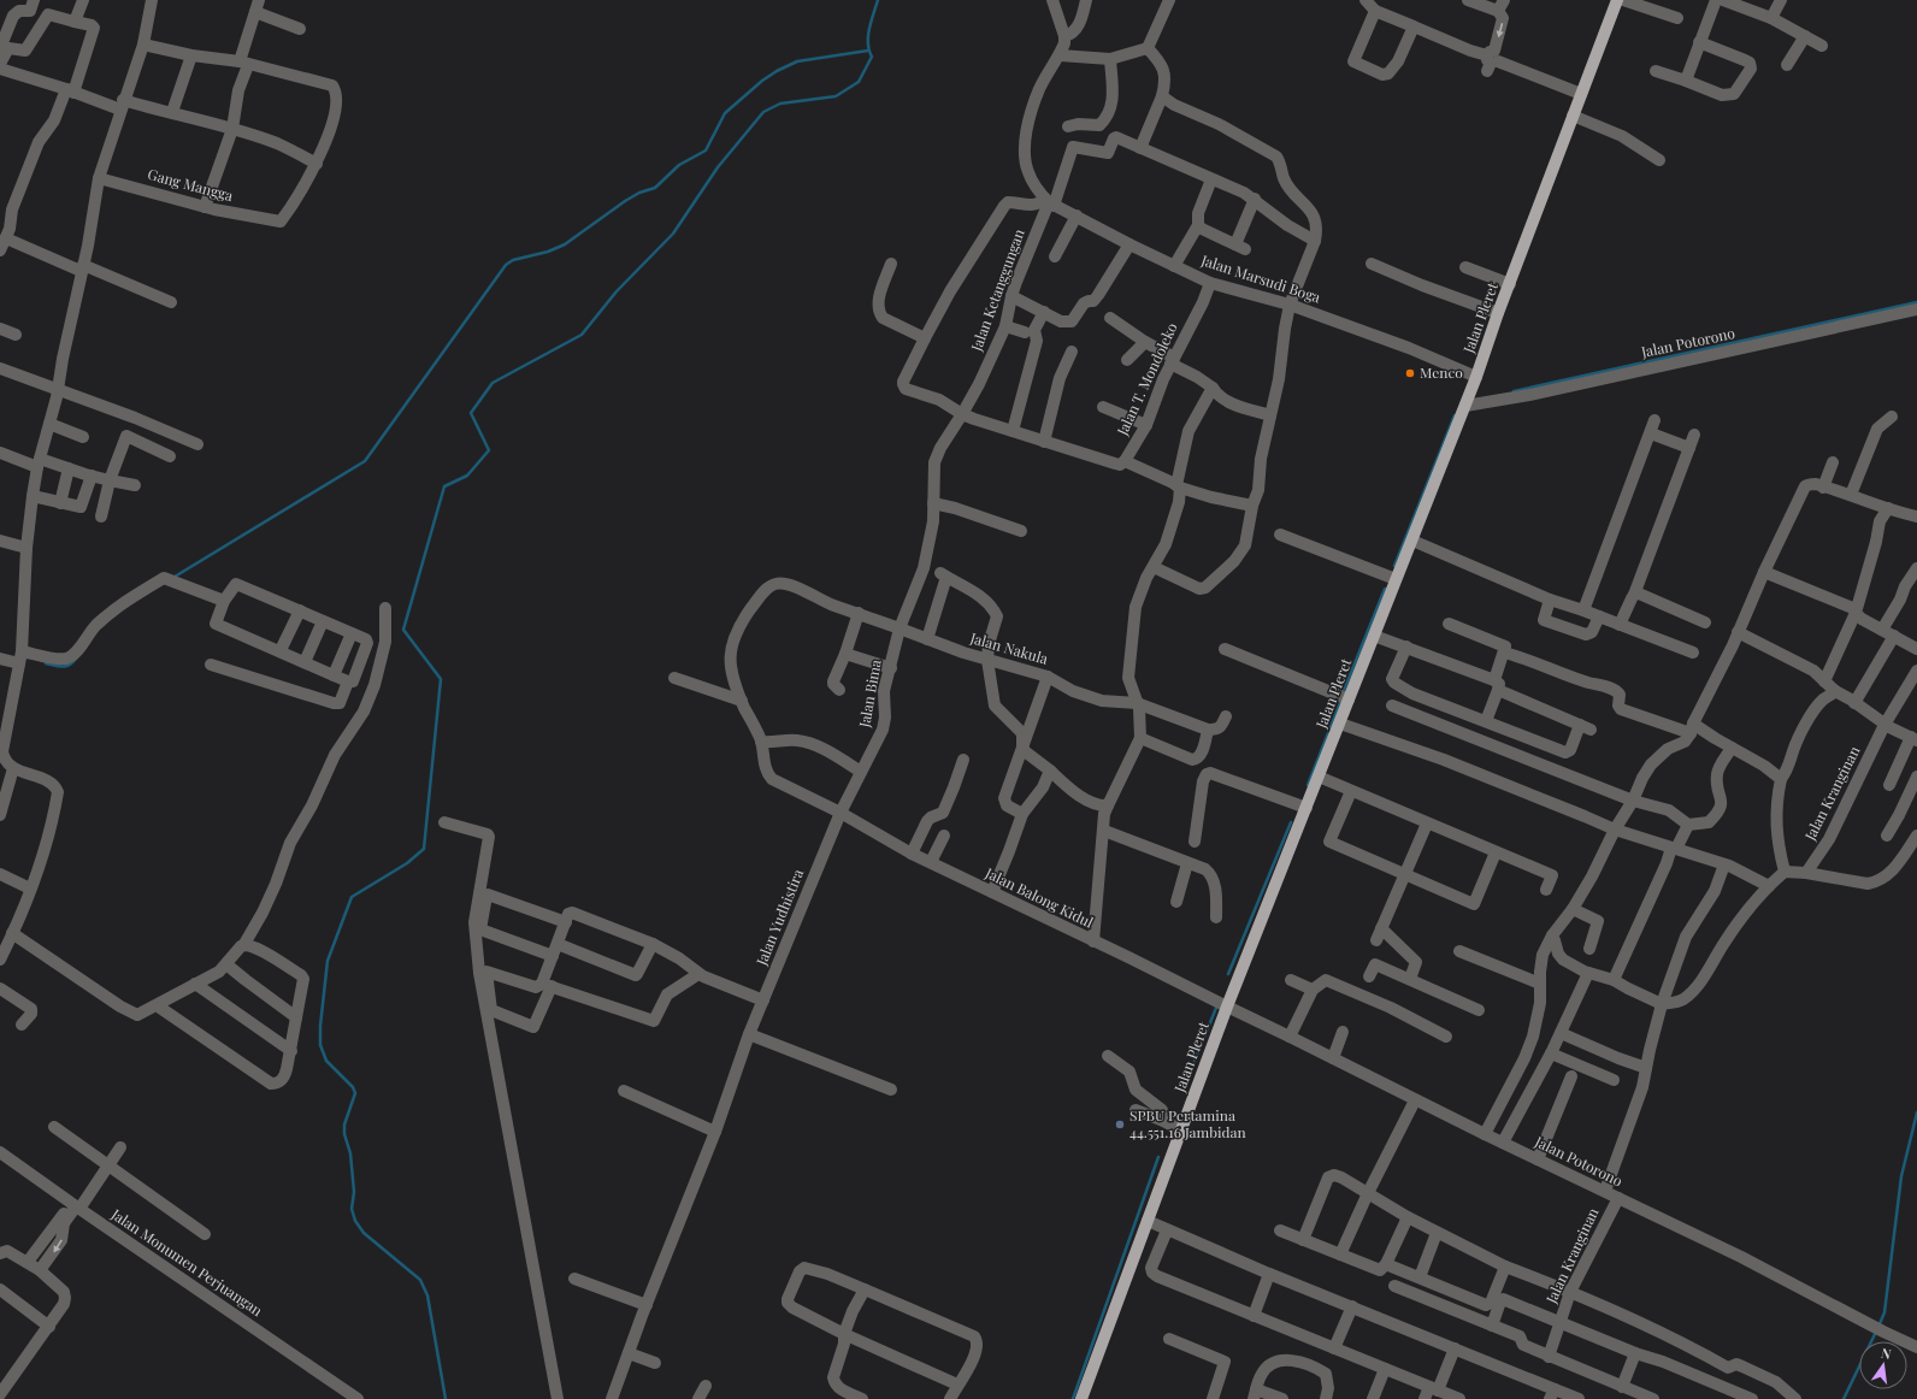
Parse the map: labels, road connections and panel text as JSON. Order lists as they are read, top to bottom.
{
  "streets": {
    "main road": ["Jalan Pleret"],
    "street": [
      "Gang Mangga",
      "Jalan Marsudi Boga",
      "Jalan Ketanggungan",
      "Jalan Potorono",
      "Jalan T. Mondoleko",
      "Jalan Nakula",
      "Jalan Bima",
      "Jalan Kranginan",
      "Jalan Balong Kidul",
      "Jalan Yudhistira",
      "Jalan Monumen Perjuangan"
    ]
  },
  "crossings": [
    ["Jalan Marsudi Boga", "Jalan Ketanggungan"],
    ["Jalan Marsudi Boga", "Jalan Pleret"],
    ["Jalan Marsudi Boga", "Jalan T. Mondoleko"],
    ["Jalan Ketanggungan", "Jalan Bima"],
    ["Jalan Pleret", "Jalan Potorono"],
    ["Jalan Pleret", "Jalan Balong Kidul"],
    ["Jalan Potorono", "Jalan Kranginan"],
    ["Jalan Potorono", "Jalan Balong Kidul"],
    ["Jalan Nakula", "Jalan Bima"],
    ["Jalan Nakula", "Jalan Balong Kidul"],
    ["Jalan Bima", "Jalan Balong Kidul"],
    ["Jalan Bima", "Jalan Yudhistira"],
    ["Jalan Balong Kidul", "Jalan Yudhistira"]
  ],
  "places": ["Menco", "SPBU Pertamina 44.551.16 Jambidan"],
  "north": "top"
}
